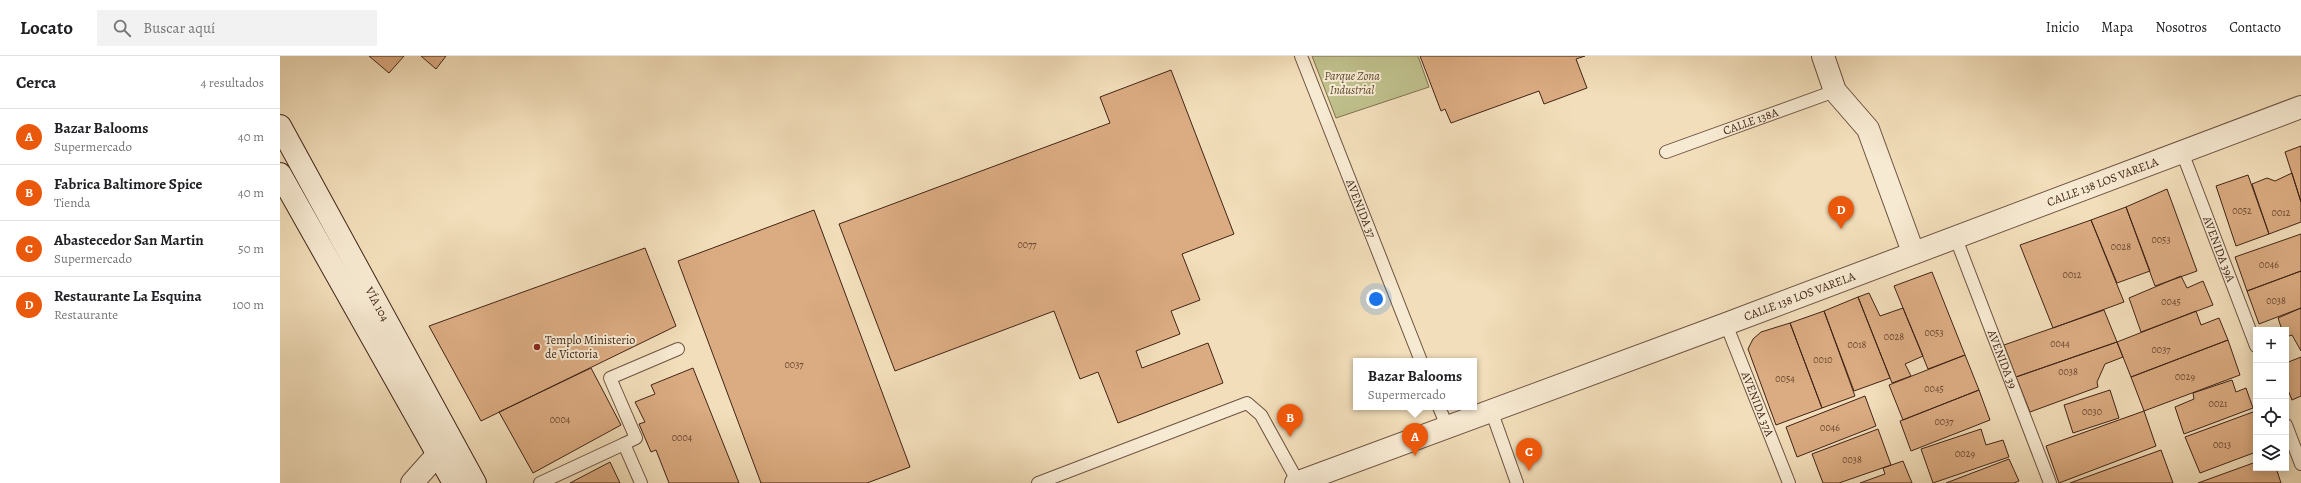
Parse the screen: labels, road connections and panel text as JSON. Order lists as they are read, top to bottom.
{
  "streets": {
    "street": ["CALLE 138 LOS VARELA", "VÍA 104"],
    "lane": [
      "CALLE 138A",
      "AVENIDA 37",
      "AVENIDA 39A",
      "AVENIDA 39",
      "AVENIDA 37A"
    ]
  },
  "crossings": [
    ["CALLE 138 LOS VARELA", "AVENIDA 39A"],
    ["CALLE 138 LOS VARELA", "AVENIDA 39"],
    ["CALLE 138 LOS VARELA", "AVENIDA 37A"]
  ],
  "parks": ["Parque Zona Industrial"],
  "places": ["Templo Ministerio de Victoria"],
  "house_numbers": [
    "0052",
    "0012",
    "0053",
    "0077",
    "0028",
    "0046",
    "0012",
    "0038",
    "0045",
    "0053",
    "0028",
    "0044",
    "0018",
    "0037",
    "0010",
    "0037",
    "0038",
    "0029",
    "0054",
    "0045",
    "0021",
    "0030",
    "0004",
    "0037",
    "0046",
    "0004",
    "0013",
    "0029",
    "0038"
  ],
  "page": {
    "header": "Locato",
    "search": "Buscar aquí",
    "nav": [
      "Inicio",
      "Mapa",
      "Nosotros",
      "Contacto"
    ],
    "heading": ["Cerca", "4 resultados"],
    "list": [
      {
        "mark": "A",
        "name": "Bazar Balooms",
        "note": "Supermercado",
        "value": "40 m"
      },
      {
        "mark": "B",
        "name": "Fabrica Baltimore Spice",
        "note": "Tienda",
        "value": "40 m"
      },
      {
        "mark": "C",
        "name": "Abastecedor San Martin",
        "note": "Supermercado",
        "value": "50 m"
      },
      {
        "mark": "D",
        "name": "Restaurante La Esquina",
        "note": "Restaurante",
        "value": "100 m"
      }
    ],
    "pins": [
      "D",
      "B",
      "A",
      "C"
    ],
    "map_buttons": ["+", "−"],
    "popup": ["Bazar Balooms", "Supermercado"]
  }
}
